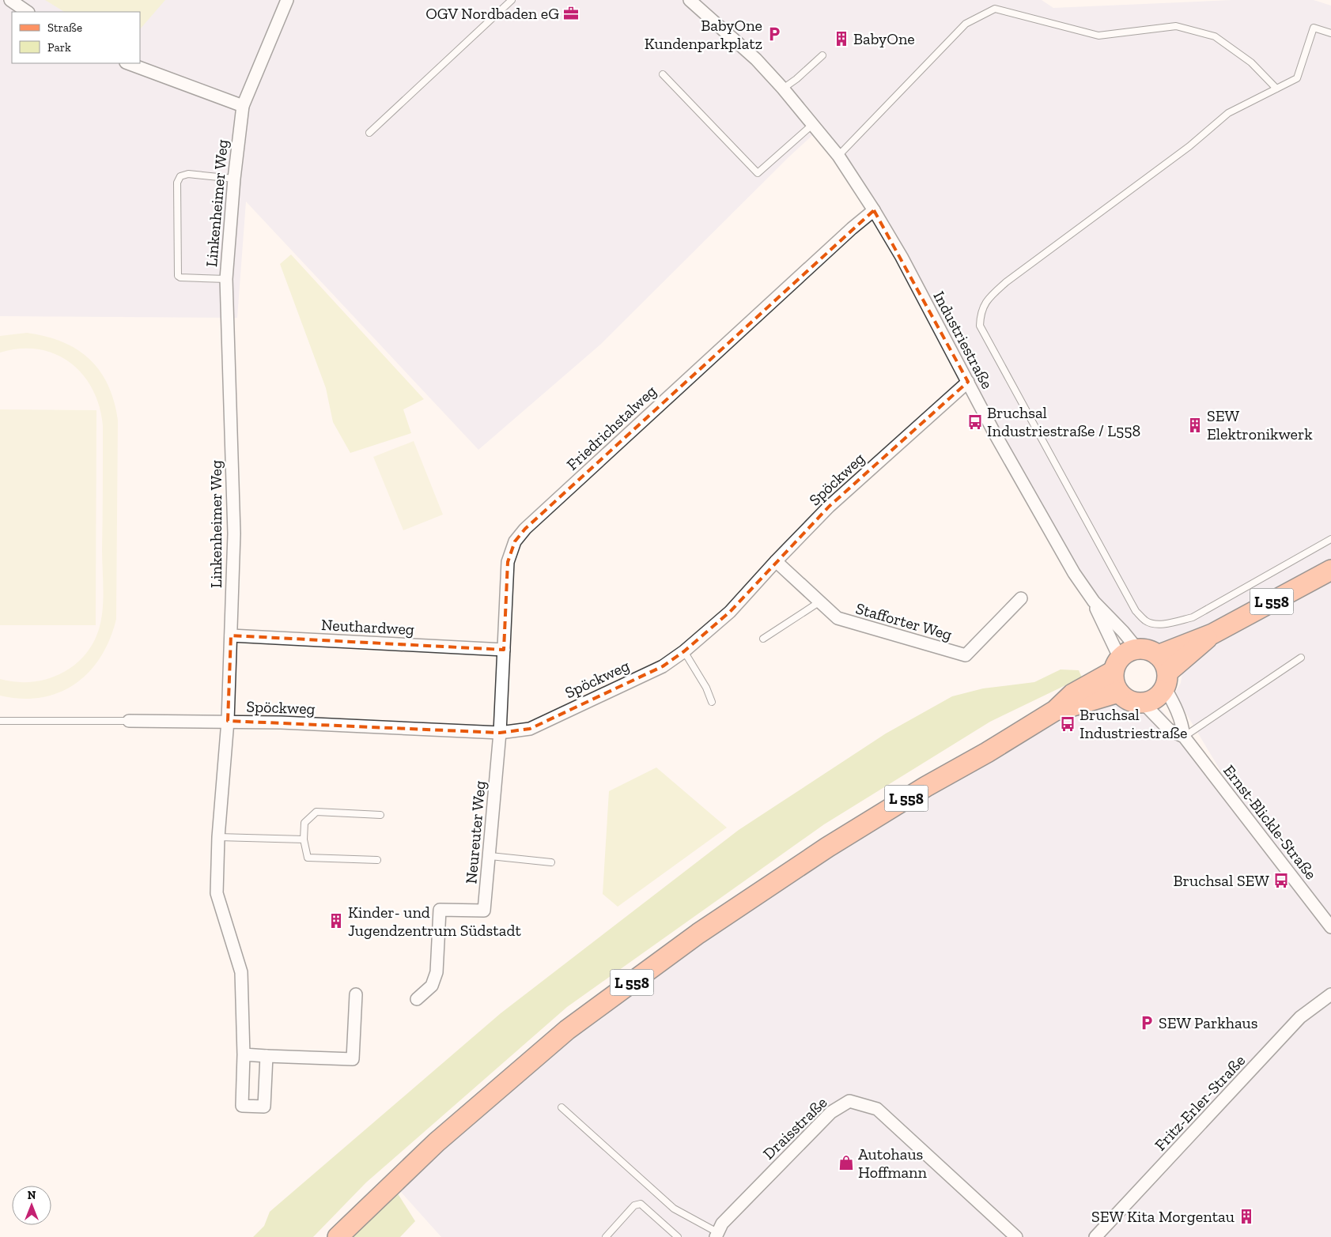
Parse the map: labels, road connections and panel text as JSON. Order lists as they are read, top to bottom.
{
  "streets": {
    "main road": ["L 558"],
    "street": [
      "Linkenheimer Weg",
      "Industriestraße",
      "Friedrichstalweg",
      "Spöckweg",
      "Stafforter Weg",
      "Neuthardweg",
      "Ernst-Blickle-Straße",
      "Neureuter Weg",
      "Fritz-Erler-Straße",
      "Draisstraße"
    ]
  },
  "crossings": [
    ["Linkenheimer Weg", "Spöckweg"],
    ["Linkenheimer Weg", "Neuthardweg"],
    ["Industriestraße", "Friedrichstalweg"],
    ["Industriestraße", "Spöckweg"],
    ["Industriestraße", "L 558"],
    ["Industriestraße", "Ernst-Blickle-Straße"],
    ["Friedrichstalweg", "Spöckweg"],
    ["Friedrichstalweg", "Neuthardweg"],
    ["Friedrichstalweg", "Neureuter Weg"],
    ["Spöckweg", "Stafforter Weg"],
    ["Spöckweg", "Neureuter Weg"],
    ["L 558", "Ernst-Blickle-Straße"]
  ],
  "places": {
    "office": ["OGV Nordbaden eG"],
    "parking": ["BabyOne Kundenparkplatz", "SEW Parkhaus"],
    "building": [
      "BabyOne",
      "SEW Elektronikwerk",
      "Kinder- und Jugendzentrum Südstadt",
      "SEW Kita Morgentau"
    ],
    "bus stop": ["Bruchsal Industriestraße / L558", "Bruchsal Industriestraße", "Bruchsal SEW"],
    "shop": ["Autohaus Hoffmann"]
  },
  "legend": ["Straße", "Park"],
  "north": "top"
}
